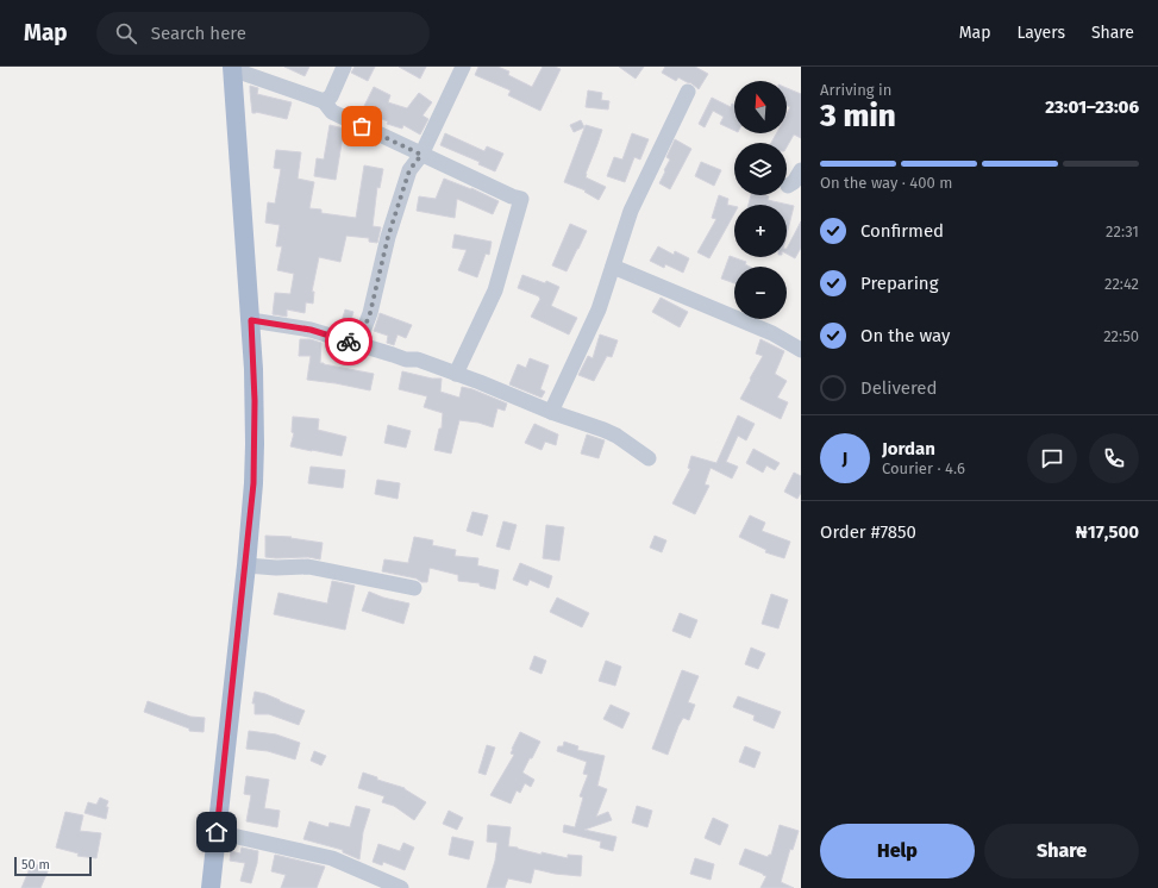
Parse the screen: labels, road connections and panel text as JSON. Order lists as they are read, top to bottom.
{
  "scale_bar": "50 m",
  "north": "top",
  "page": {
    "header": "Map",
    "search": "Search here",
    "nav": ["Map", "Layers", "Share"],
    "heading": ["3 min", "Arriving in", "23:01–23:06"],
    "panel": [
      "Jordan",
      "Courier · 4.6",
      "Order #7850",
      "₦17,500"
    ],
    "map_buttons": ["+", "−"],
    "bar": "On the way · 400 m",
    "list": [
      ["Confirmed", "22:31"],
      ["Preparing", "22:42"],
      ["On the way", "22:50"],
      "Delivered"
    ],
    "round": "J",
    "buttons": ["Help", "Share"],
    "scale": "50 m"
  }
}
